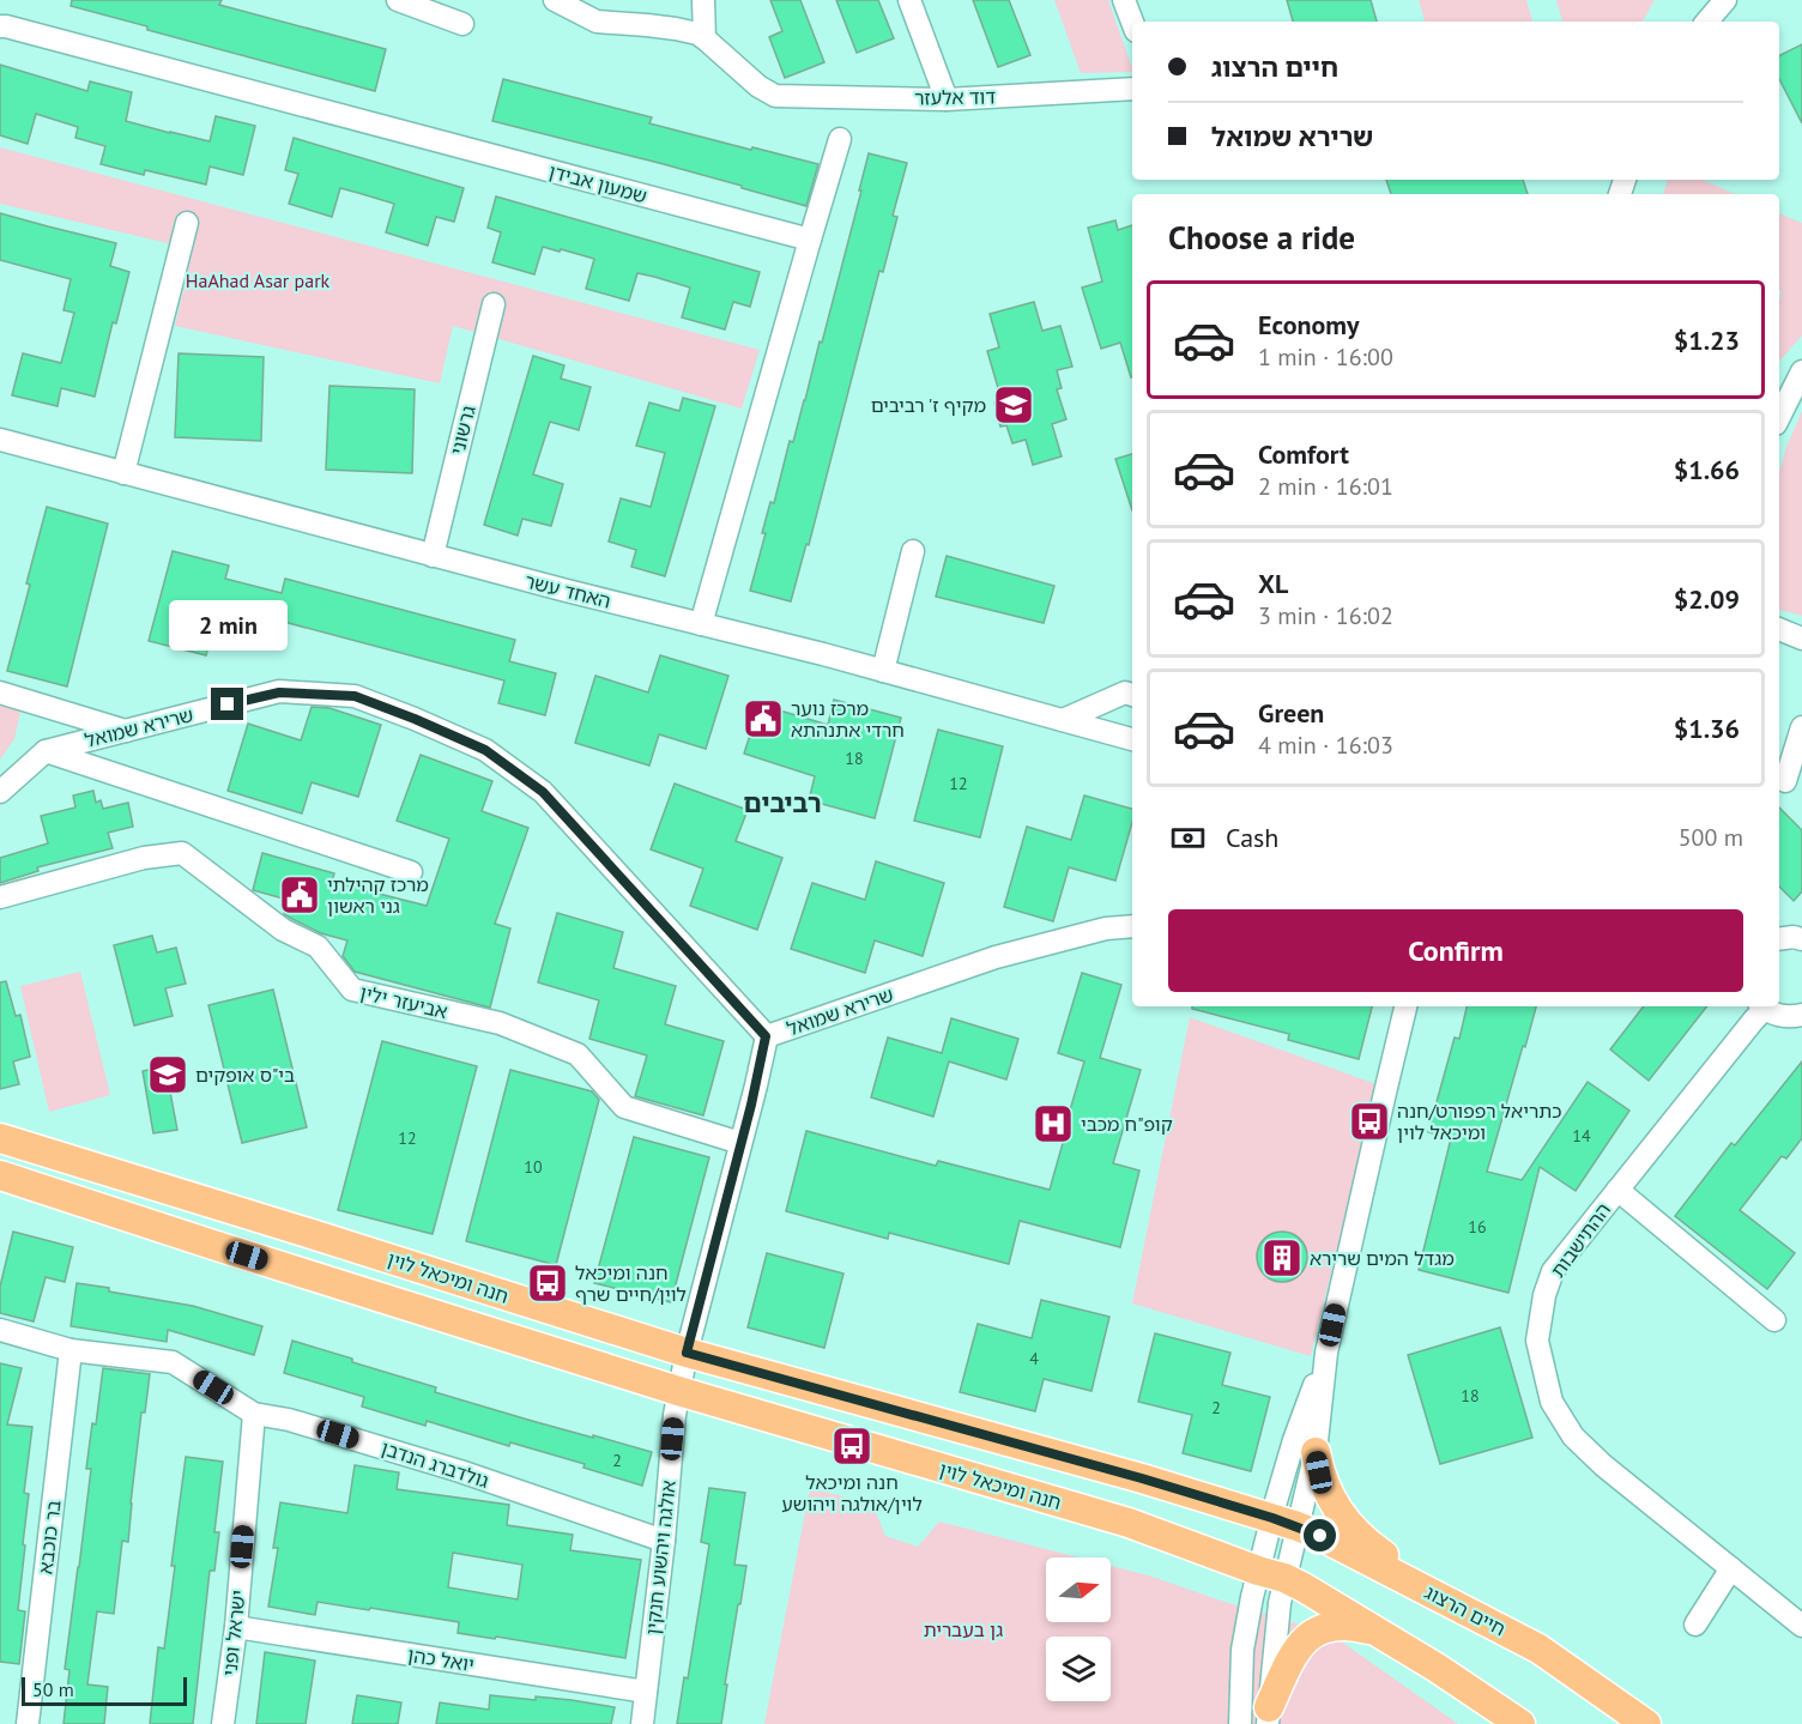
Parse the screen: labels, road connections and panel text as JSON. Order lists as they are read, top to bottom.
{
  "streets": {
    "main road": ["חנה ומיכאל לוין", "חיים הרצוג"],
    "street": [
      "דוד אלעזר",
      "שמעון אבידן",
      "גרשוני",
      "האחד עשר",
      "שרירא שמואל",
      "אביעזר ילין",
      "ההתישבות",
      "גולדברג הנדבן",
      "בר כוכבא",
      "אולגה ויהשוע חנקין",
      "ישראל ופני",
      "יואל כהן"
    ]
  },
  "crossings": [
    ["גרשוני", "האחד עשר"],
    ["שרירא שמואל", "אולגה ויהשוע חנקין"],
    ["אביעזר ילין", "אולגה ויהשוע חנקין"],
    ["חנה ומיכאל לוין", "אולגה ויהשוע חנקין"],
    ["חנה ומיכאל לוין", "חיים הרצוג"],
    ["גולדברג הנדבן", "בר כוכבא"],
    ["גולדברג הנדבן", "אולגה ויהשוע חנקין"],
    ["גולדברג הנדבן", "ישראל ופני"],
    ["אולגה ויהשוע חנקין", "יואל כהן"],
    ["ישראל ופני", "יואל כהן"]
  ],
  "districts": ["רביבים"],
  "parks": ["HaAhad Asar park", "גן בעברית"],
  "places": {
    "school or university": ["מקיף ז' רביבים", "בי\"ס אופקים"],
    "public building": ["מרכז נוער חרדי אתנהתא", "מרכז קהילתי גני ראשון"],
    "bus stop": ["כתריאל רפפורט/חנה ומיכאל לוין", "חנה ומיכאל לוין/חיים שרף", "חנה ומיכאל לוין/אולגה ויהושע"],
    "hospital": ["קופ\"ח מכבי"],
    "building": ["מגדל המים שרירא"]
  },
  "house_numbers": [
    "18",
    "12",
    "14",
    "12",
    "10",
    "16",
    "4",
    "18",
    "2",
    "2"
  ],
  "scale_bar": "50 m",
  "north": "right",
  "page": {
    "banner": ["חיים הרצוג", "שרירא שמואל"],
    "heading": "Choose a ride",
    "list": [
      {
        "name": "Economy",
        "note": "1 min · 16:00",
        "value": "$1.23"
      },
      {
        "name": "Comfort",
        "note": "2 min · 16:01",
        "value": "$1.66"
      },
      {
        "name": "XL",
        "note": "3 min · 16:02",
        "value": "$2.09"
      },
      {
        "name": "Green",
        "note": "4 min · 16:03",
        "value": "$1.36"
      }
    ],
    "bubble": "2 min",
    "pay": ["Cash", "500 m"],
    "buttons": "Confirm",
    "scale": "50 m"
  }
}
